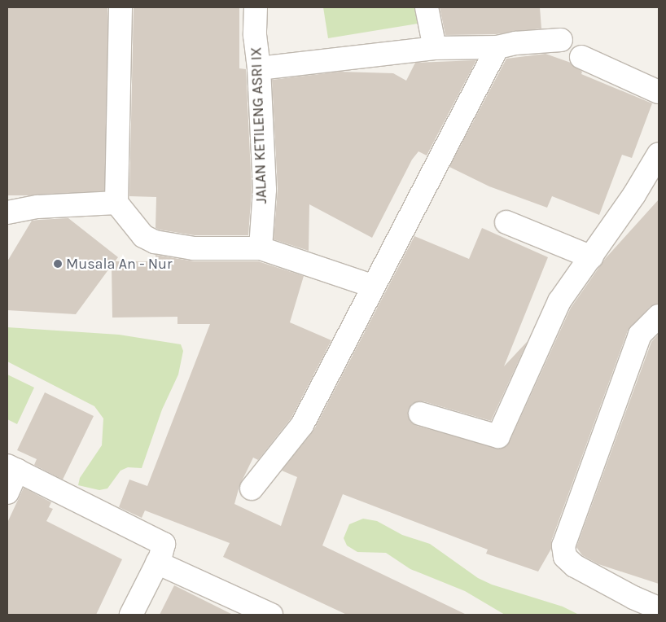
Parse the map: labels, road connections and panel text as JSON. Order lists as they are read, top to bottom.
{
  "streets": {
    "street": ["JALAN KETILENG ASRI IX"]
  },
  "places": ["Musala An - Nur"]
}
